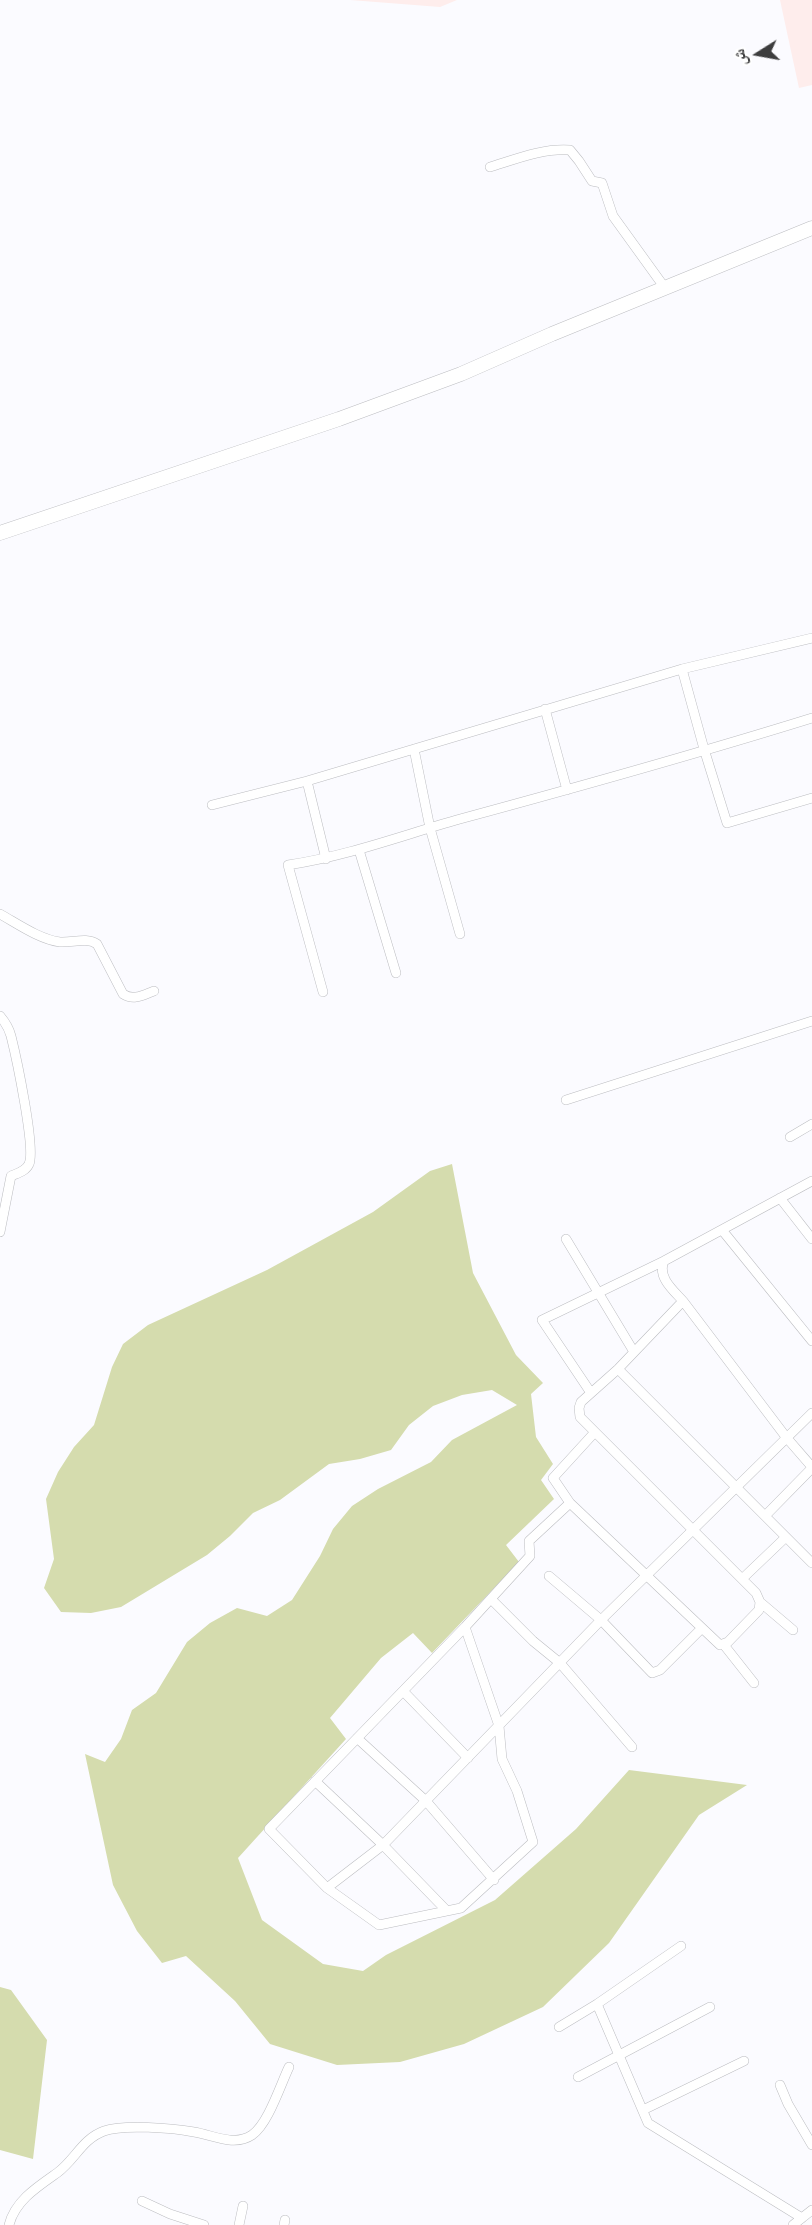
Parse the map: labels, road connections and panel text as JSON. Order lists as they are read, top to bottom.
{
  "north": "left"
}
